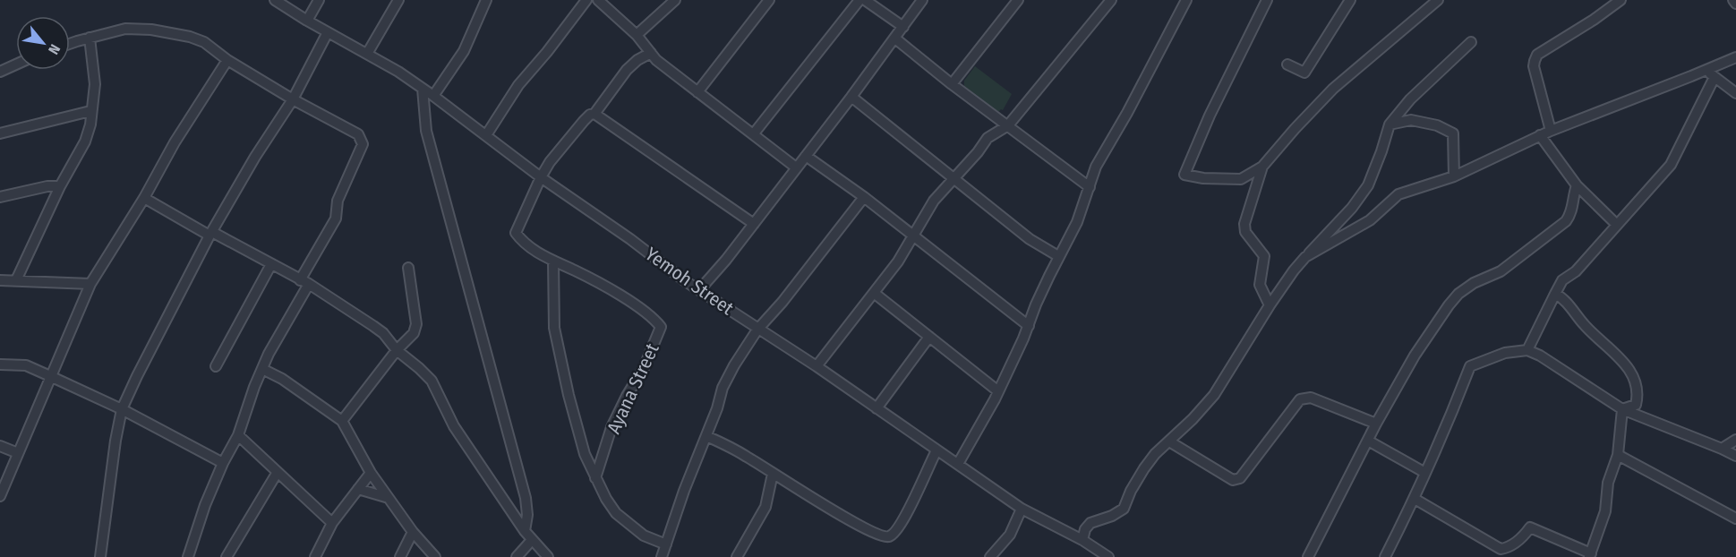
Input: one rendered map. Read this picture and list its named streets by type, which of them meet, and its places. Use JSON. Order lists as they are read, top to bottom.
{
  "streets": {
    "street": ["Yemoh Street", "Ayana Street"]
  },
  "north": "bottom right"
}
